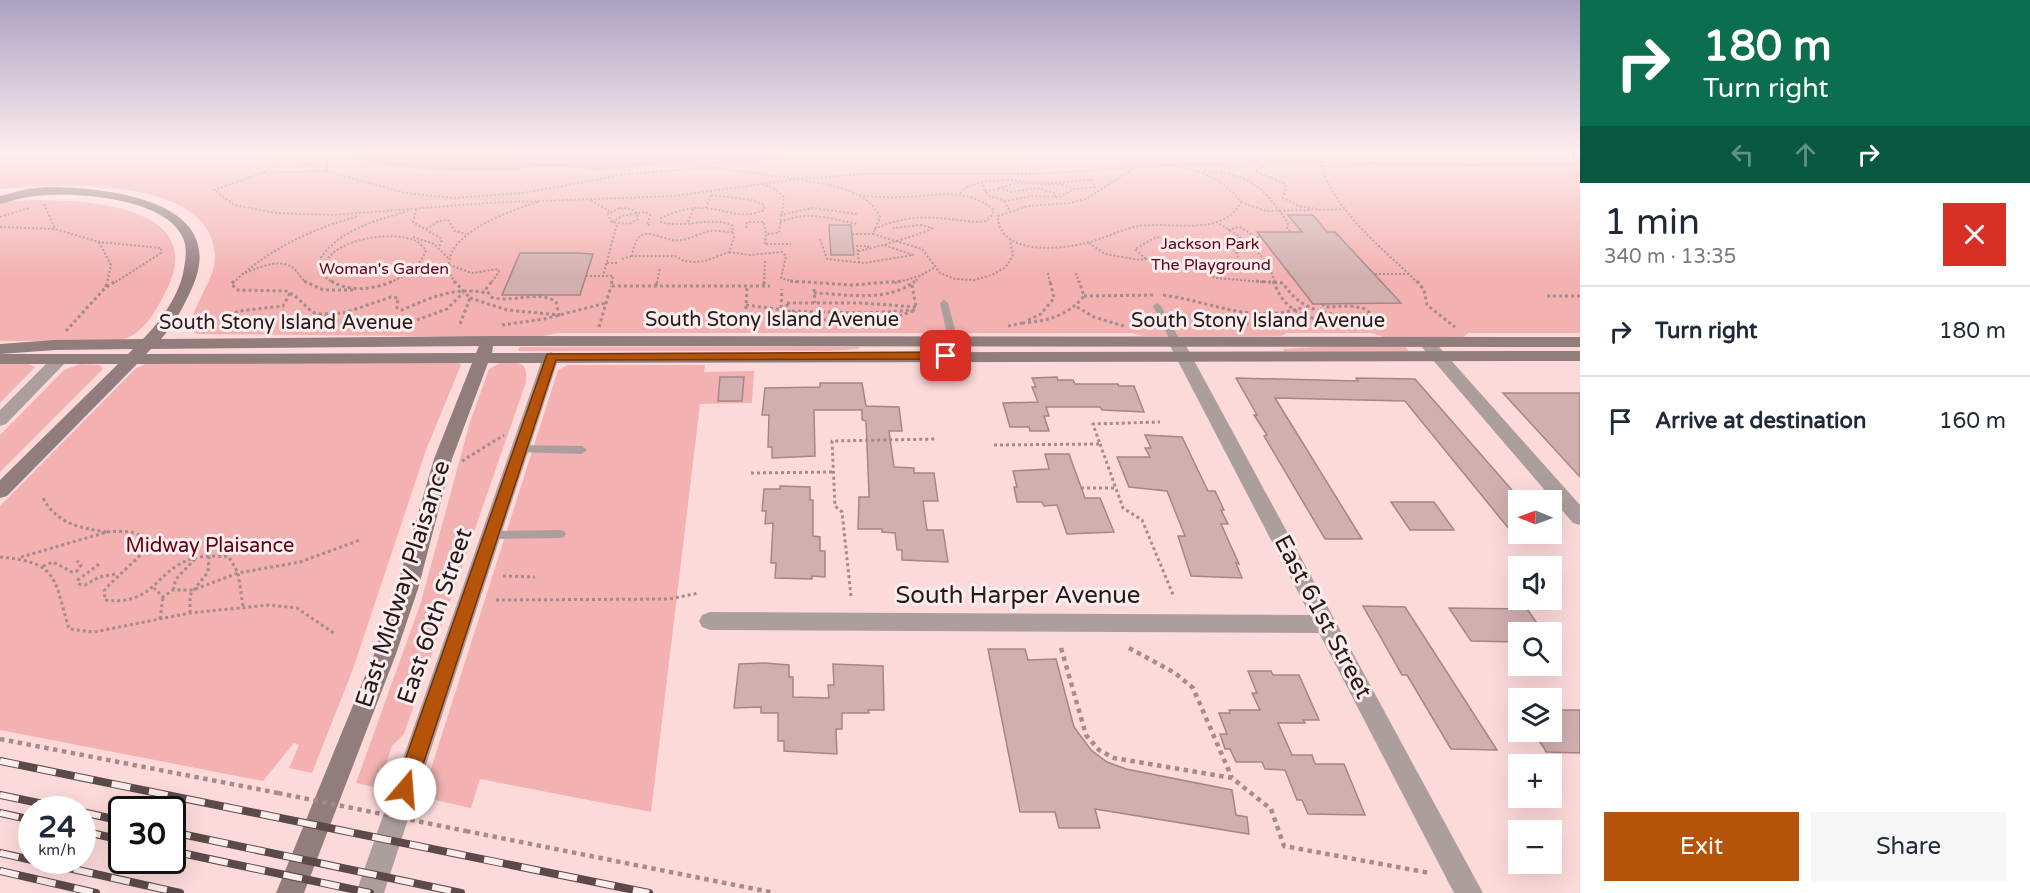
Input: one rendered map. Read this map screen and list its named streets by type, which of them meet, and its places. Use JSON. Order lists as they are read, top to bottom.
{
  "streets": {
    "main road": ["South Stony Island Avenue", "East Midway Plaisance"],
    "street": ["South Harper Avenue", "East 60th Street", "East 61st Street"]
  },
  "crossings": [
    ["South Stony Island Avenue", "East Midway Plaisance"],
    ["South Stony Island Avenue", "East 60th Street"],
    ["South Stony Island Avenue", "East 61st Street"],
    ["South Harper Avenue", "East 61st Street"]
  ],
  "parks": [
    "Jackson Park",
    "The Playground",
    "Woman's Garden",
    "Midway Plaisance"
  ],
  "north": "left",
  "page": {
    "turn": ["180 m", "Turn right"],
    "heading": ["1 min", "340 m · 13:35"],
    "list": [
      {
        "name": "Turn right",
        "value": "180 m"
      },
      {
        "name": "Arrive at destination",
        "value": "160 m"
      }
    ],
    "map_buttons": ["+", "−"],
    "speed": "24 km/h",
    "limit": "30",
    "buttons": ["Exit", "Share"]
  }
}
